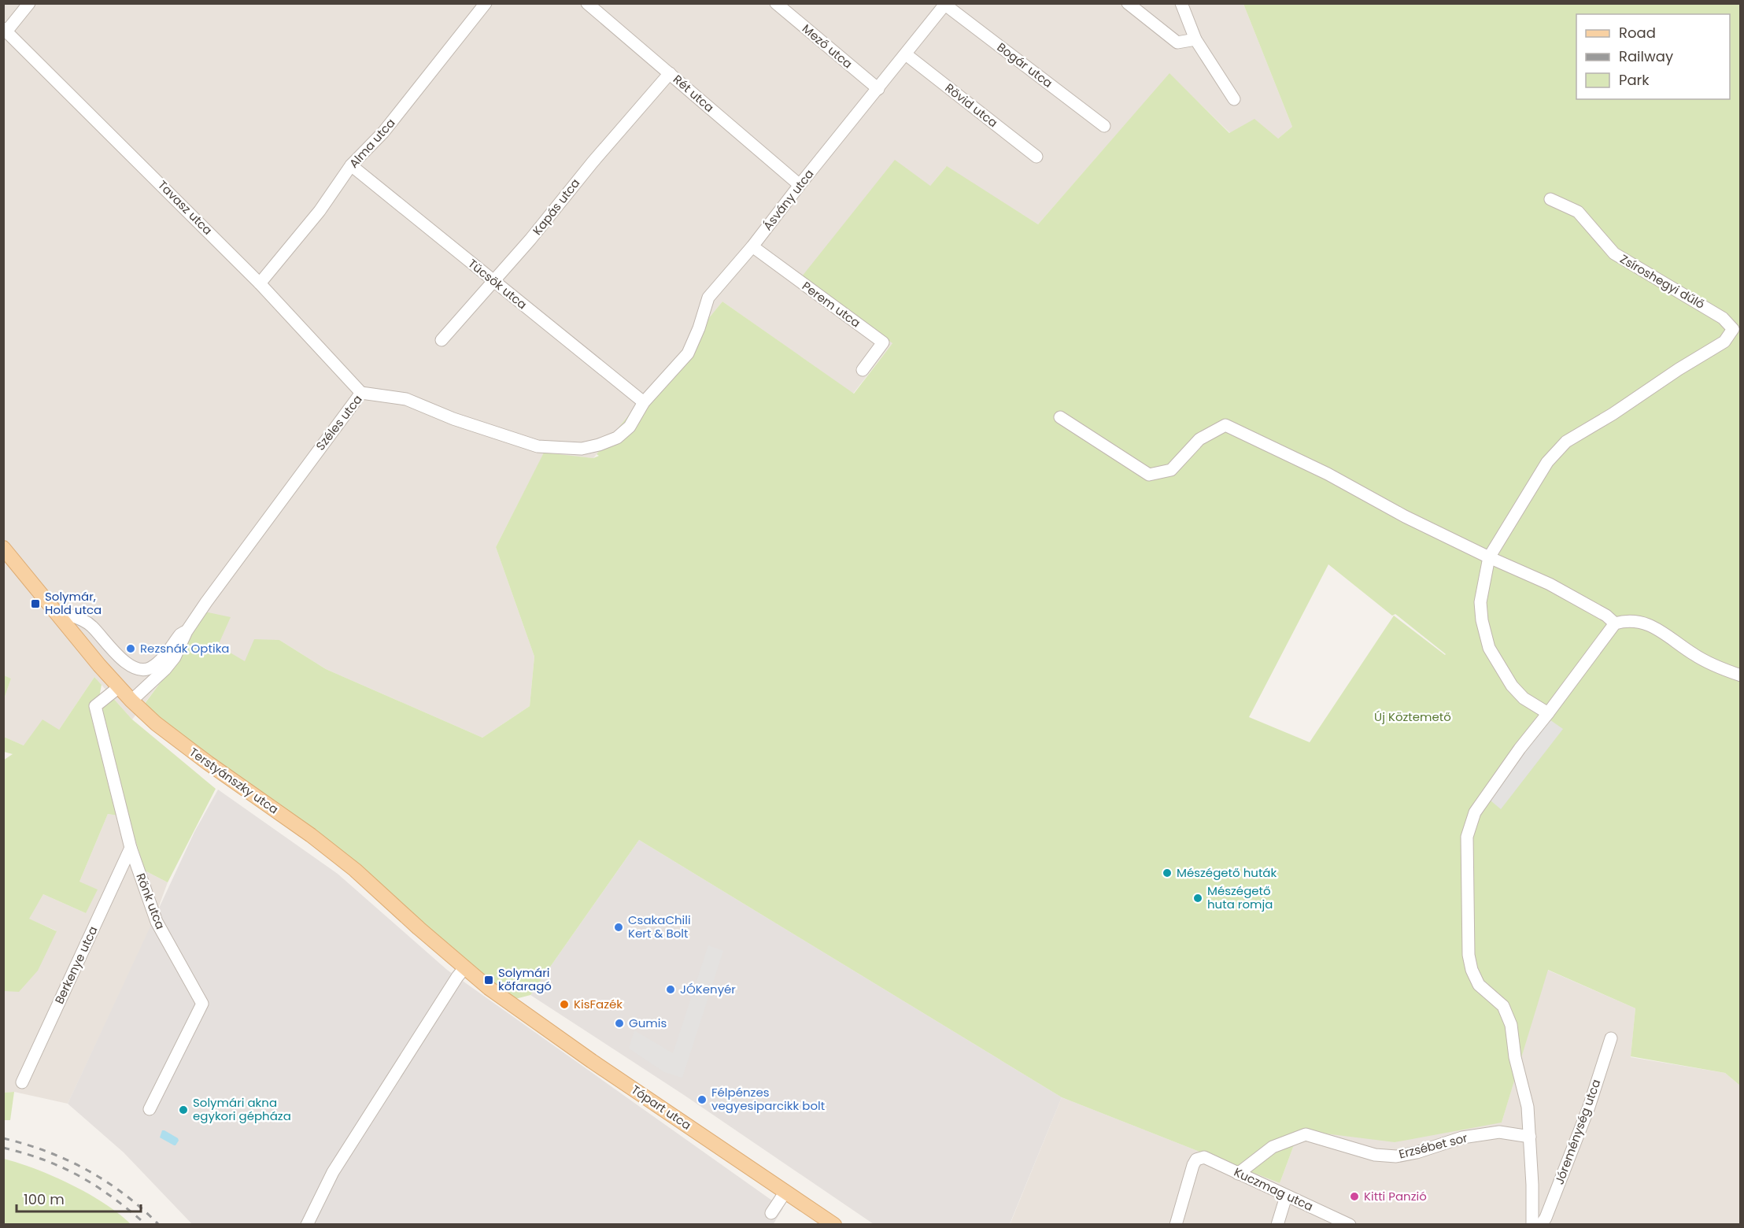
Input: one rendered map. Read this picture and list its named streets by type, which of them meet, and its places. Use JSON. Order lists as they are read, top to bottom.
{
  "streets": {
    "main road": ["Terstyánszky utca", "Tópart utca"],
    "street": [
      "Mező utca",
      "Bogár utca",
      "Rét utca",
      "Rövid utca",
      "Alma utca",
      "Ásvány utca",
      "Kapás utca",
      "Tavasz utca",
      "Zsíroshegyi dűlő",
      "Tücsök utca",
      "Perem utca",
      "Széles utca",
      "Rönk utca",
      "Berkenye utca",
      "Jóreménység utca",
      "Erzsébet sor",
      "Kuczmag utca"
    ]
  },
  "crossings": [
    ["Mező utca", "Ásvány utca"],
    ["Bogár utca", "Ásvány utca"],
    ["Rét utca", "Ásvány utca"],
    ["Rét utca", "Kapás utca"],
    ["Rövid utca", "Ásvány utca"],
    ["Alma utca", "Tavasz utca"],
    ["Alma utca", "Tücsök utca"],
    ["Ásvány utca", "Tücsök utca"],
    ["Ásvány utca", "Perem utca"],
    ["Ásvány utca", "Széles utca"],
    ["Kapás utca", "Tücsök utca"],
    ["Tavasz utca", "Széles utca"],
    ["Tücsök utca", "Széles utca"],
    ["Széles utca", "Terstyánszky utca"],
    ["Terstyánszky utca", "Rönk utca"],
    ["Terstyánszky utca", "Tópart utca"],
    ["Rönk utca", "Berkenye utca"],
    ["Erzsébet sor", "Kuczmag utca"]
  ],
  "parks": ["Új Köztemető"],
  "places": {
    "transit": ["Solymár, Hold utca", "Solymári kőfaragó"],
    "other": [
      "Rezsnák Optika",
      "Mészégető huták",
      "Mészégető huta romja",
      "CsakaChili Kert & Bolt",
      "JÓKenyér",
      "KisFazék",
      "Gumis",
      "Félpénzes vegyesiparcikk bolt",
      "Solymári akna egykori gépháza",
      "Kitti Panzió"
    ]
  },
  "legend": ["Road", "Railway", "Park"],
  "scale_bar": "100 m"
}
